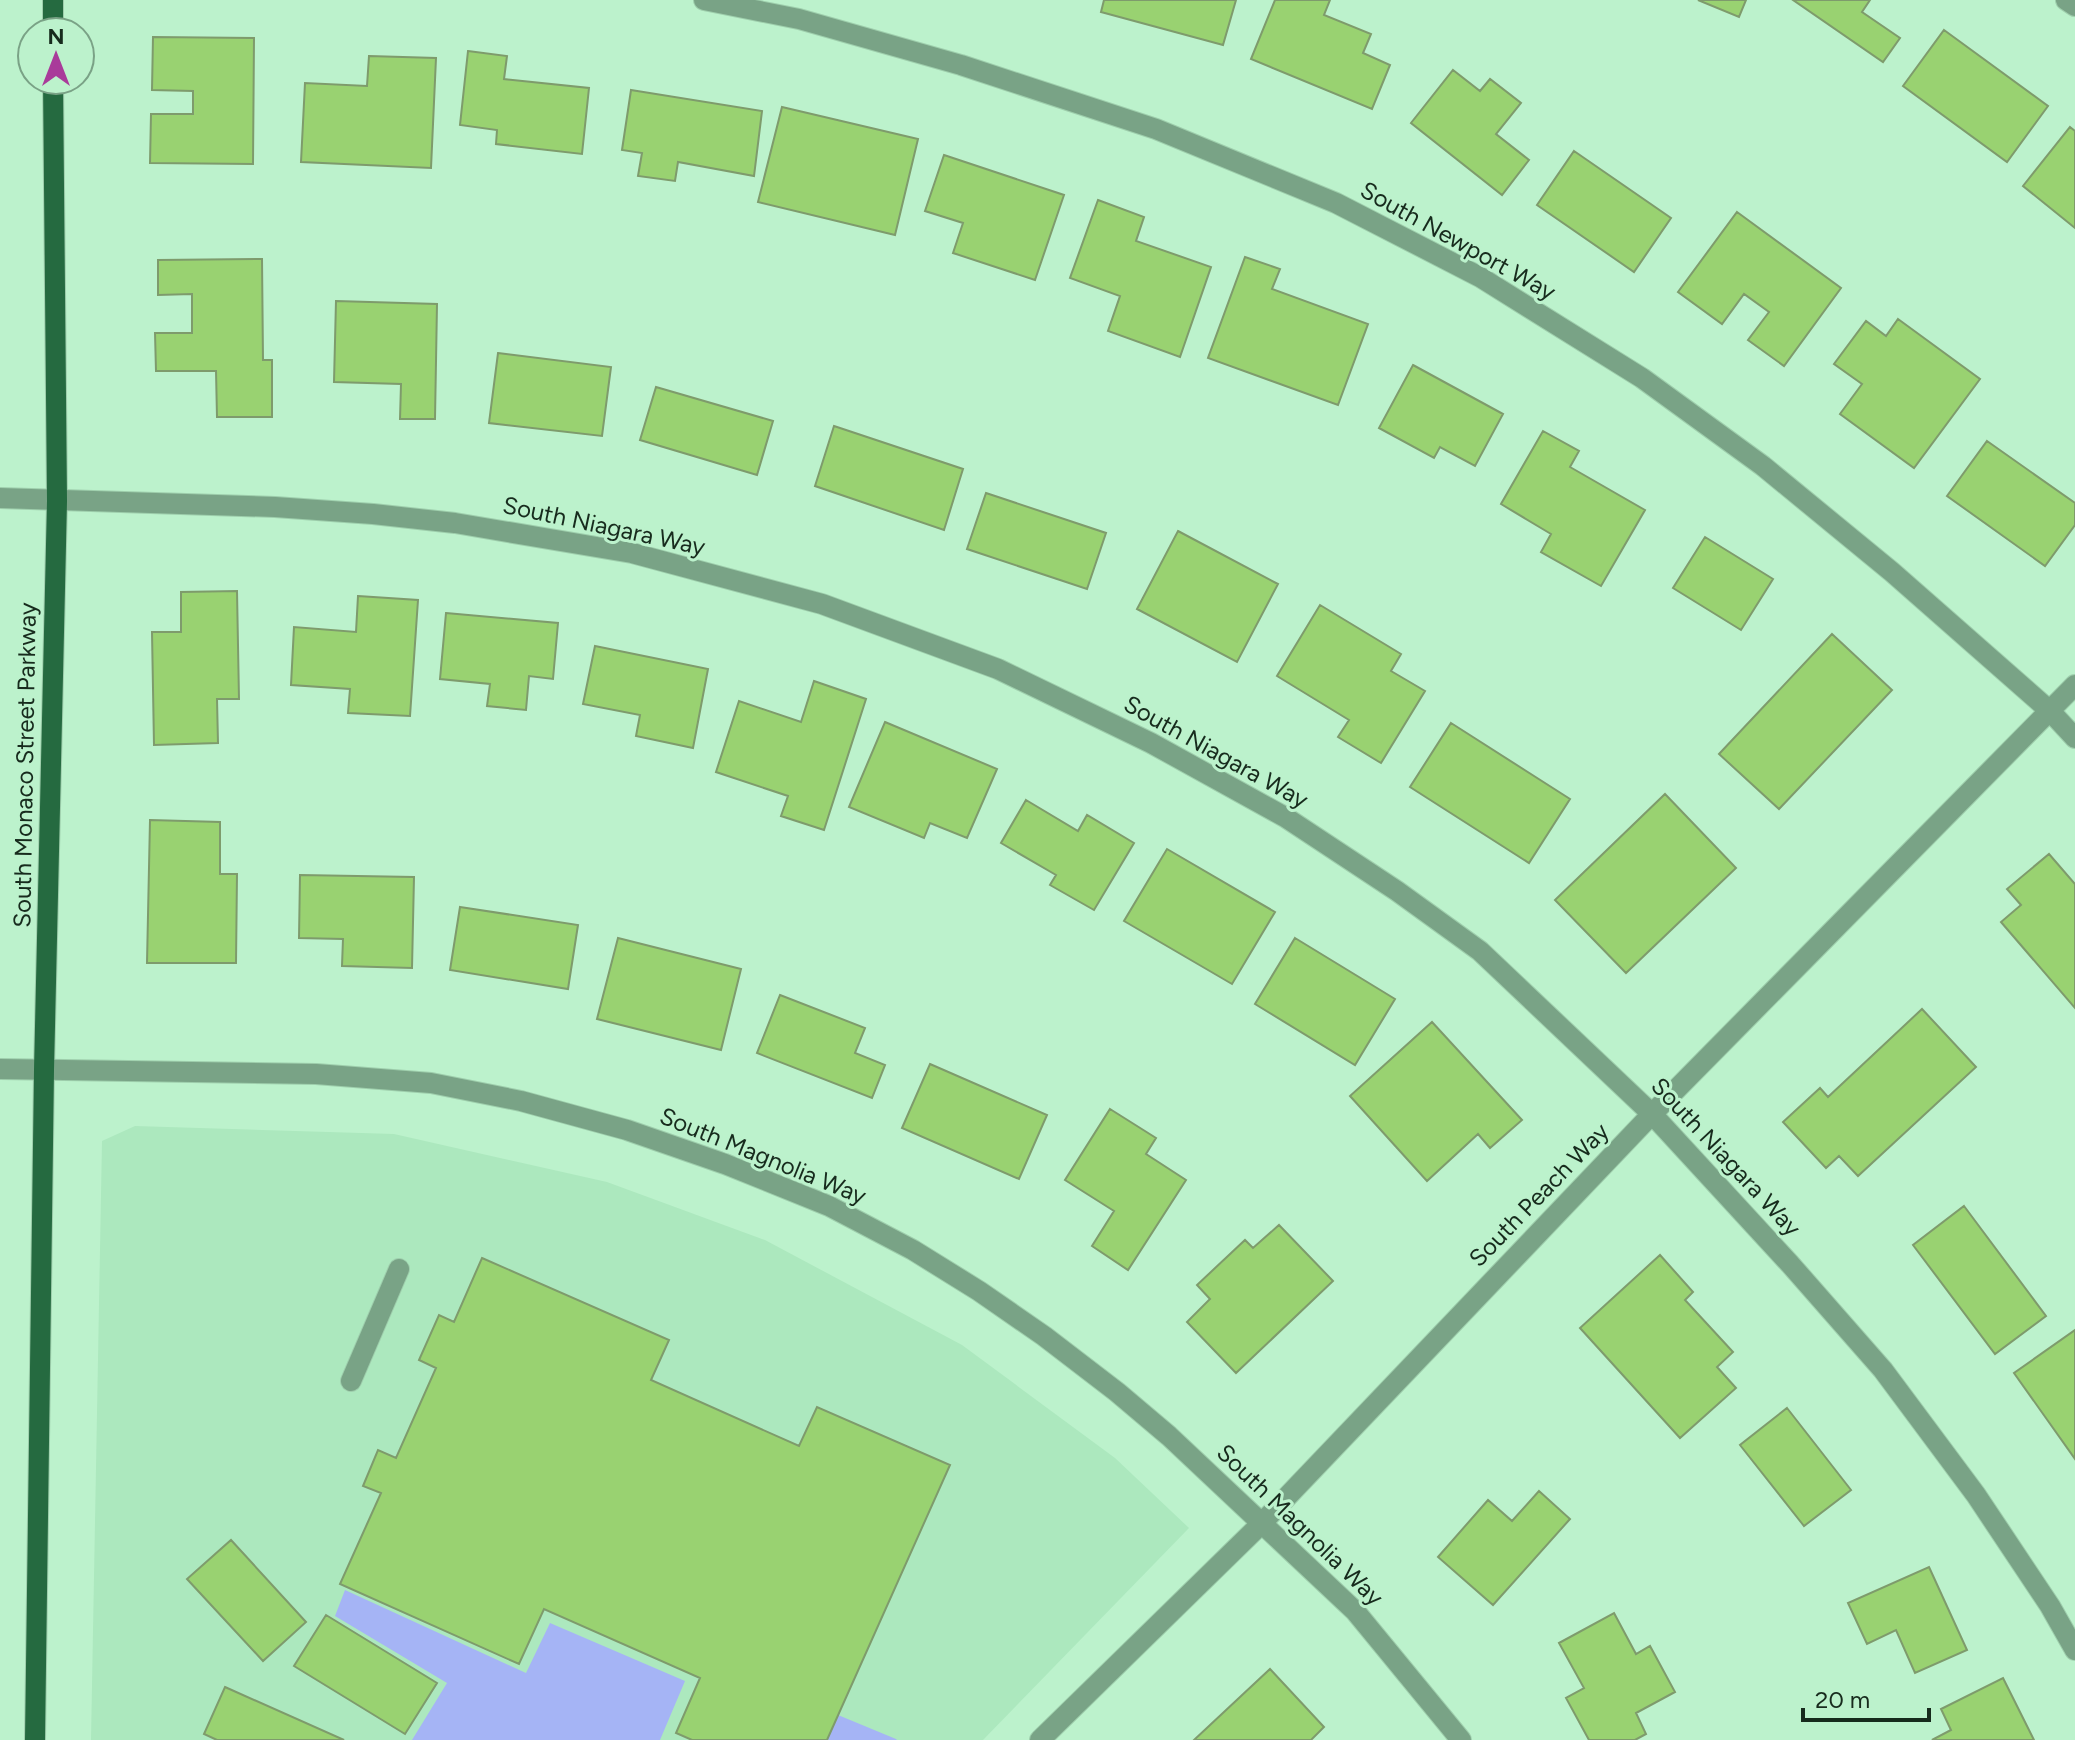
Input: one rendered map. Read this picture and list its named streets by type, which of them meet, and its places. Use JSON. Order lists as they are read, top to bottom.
{
  "streets": {
    "main road": ["South Monaco Street Parkway"],
    "street": [
      "South Newport Way",
      "South Niagara Way",
      "South Magnolia Way",
      "South Peach Way"
    ]
  },
  "crossings": [
    ["South Newport Way", "South Peach Way"],
    ["South Niagara Way", "South Monaco Street Parkway"],
    ["South Niagara Way", "South Peach Way"],
    ["South Monaco Street Parkway", "South Magnolia Way"],
    ["South Magnolia Way", "South Peach Way"]
  ],
  "scale_bar": "20 m",
  "north": "top"
}
